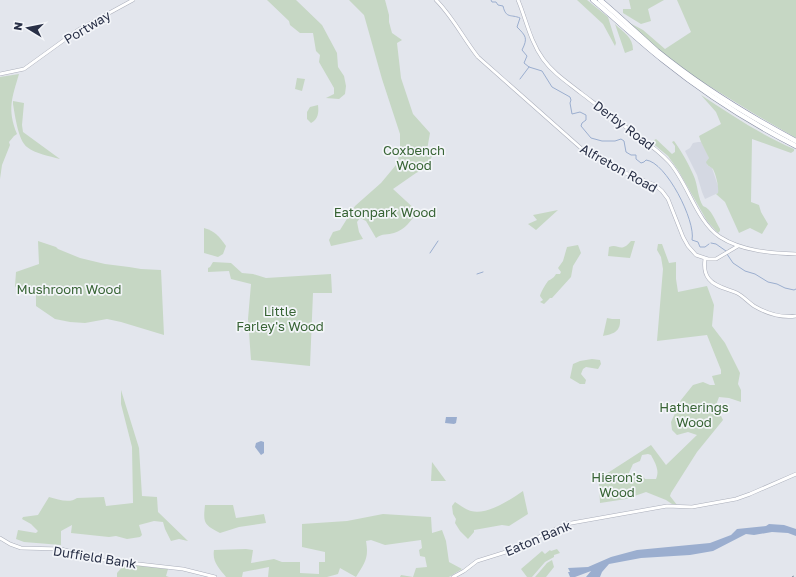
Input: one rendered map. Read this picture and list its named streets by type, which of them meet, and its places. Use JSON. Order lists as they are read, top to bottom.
{
  "streets": {
    "street": [
      "Portway",
      "Derby Road",
      "Alfreton Road",
      "Eaton Bank",
      "Duffield Bank"
    ]
  },
  "parks": [
    "Coxbench Wood",
    "Eatonpark Wood",
    "Mushroom Wood",
    "Little Farley's Wood",
    "Hatherings Wood",
    "Hieron's Wood"
  ],
  "north": "left"
}
